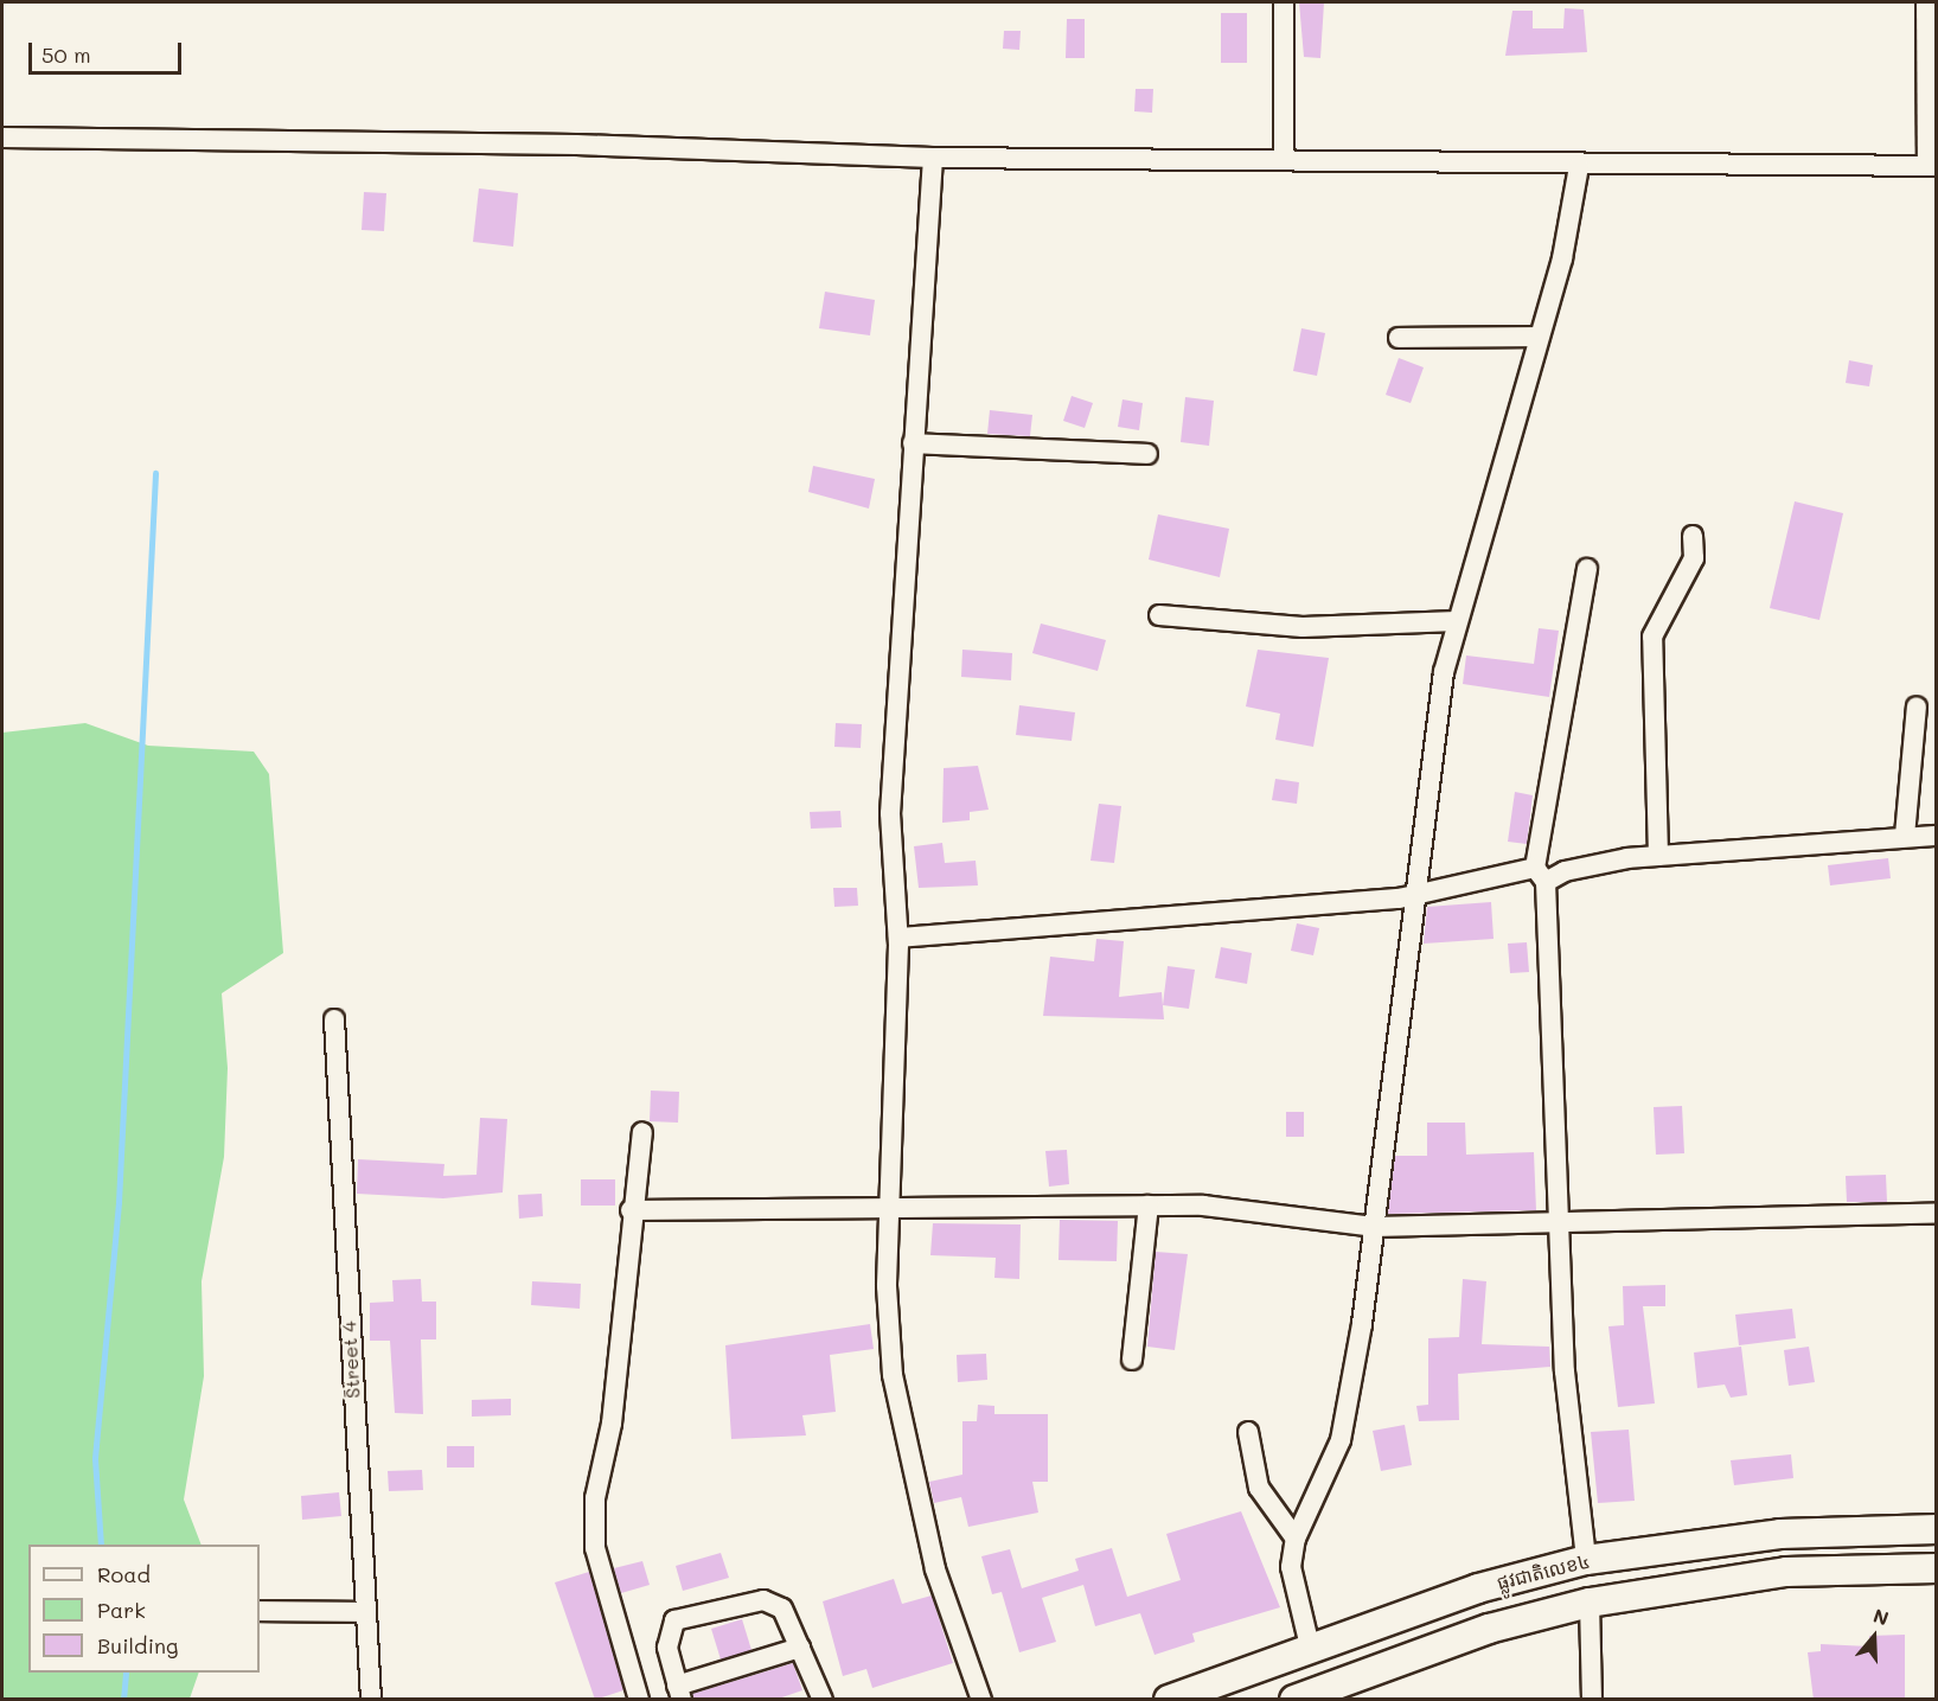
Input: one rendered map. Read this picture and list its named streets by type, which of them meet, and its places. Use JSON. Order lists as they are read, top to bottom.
{
  "streets": {
    "highway": ["ផ្លូវជាតិលេខ៤"],
    "street": ["S̄treet 4"]
  },
  "legend": ["Road", "Park", "Building"],
  "scale_bar": "50 m",
  "north": "top"
}
